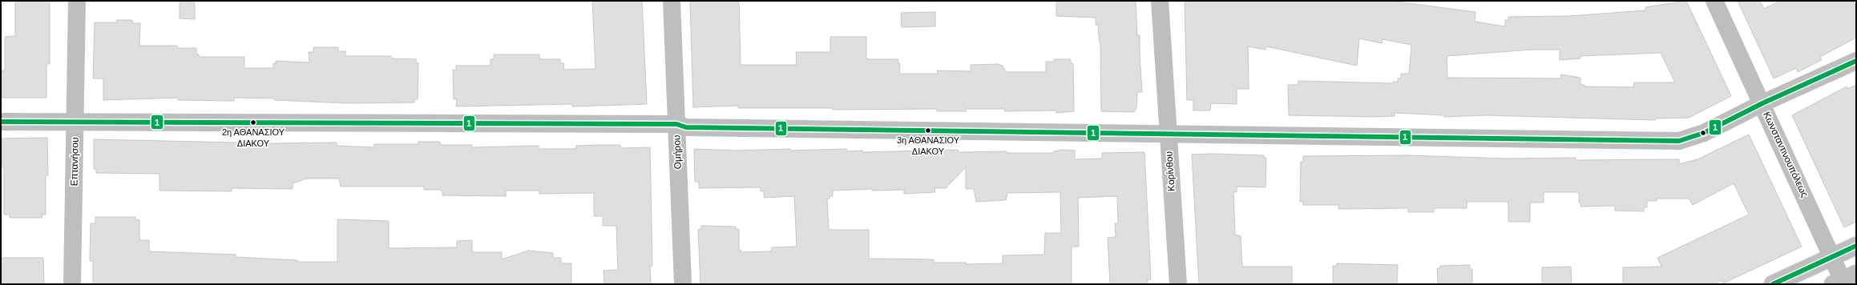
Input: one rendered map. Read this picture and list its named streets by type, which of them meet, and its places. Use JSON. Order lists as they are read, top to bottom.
{
  "streets": {
    "street": [
      "Ομήρου",
      "Κωνσταντινουπόλεως",
      "Επτανήσου",
      "Κορίνθου"
    ]
  },
  "places": ["2η ΑΘΑΝΑΣΙΟΥ ΔΙΑΚΟΥ", "3η ΑΘΑΝΑΣΙΟΥ ΔΙΑΚΟΥ"],
  "lines": ["transit line 1"]
}
